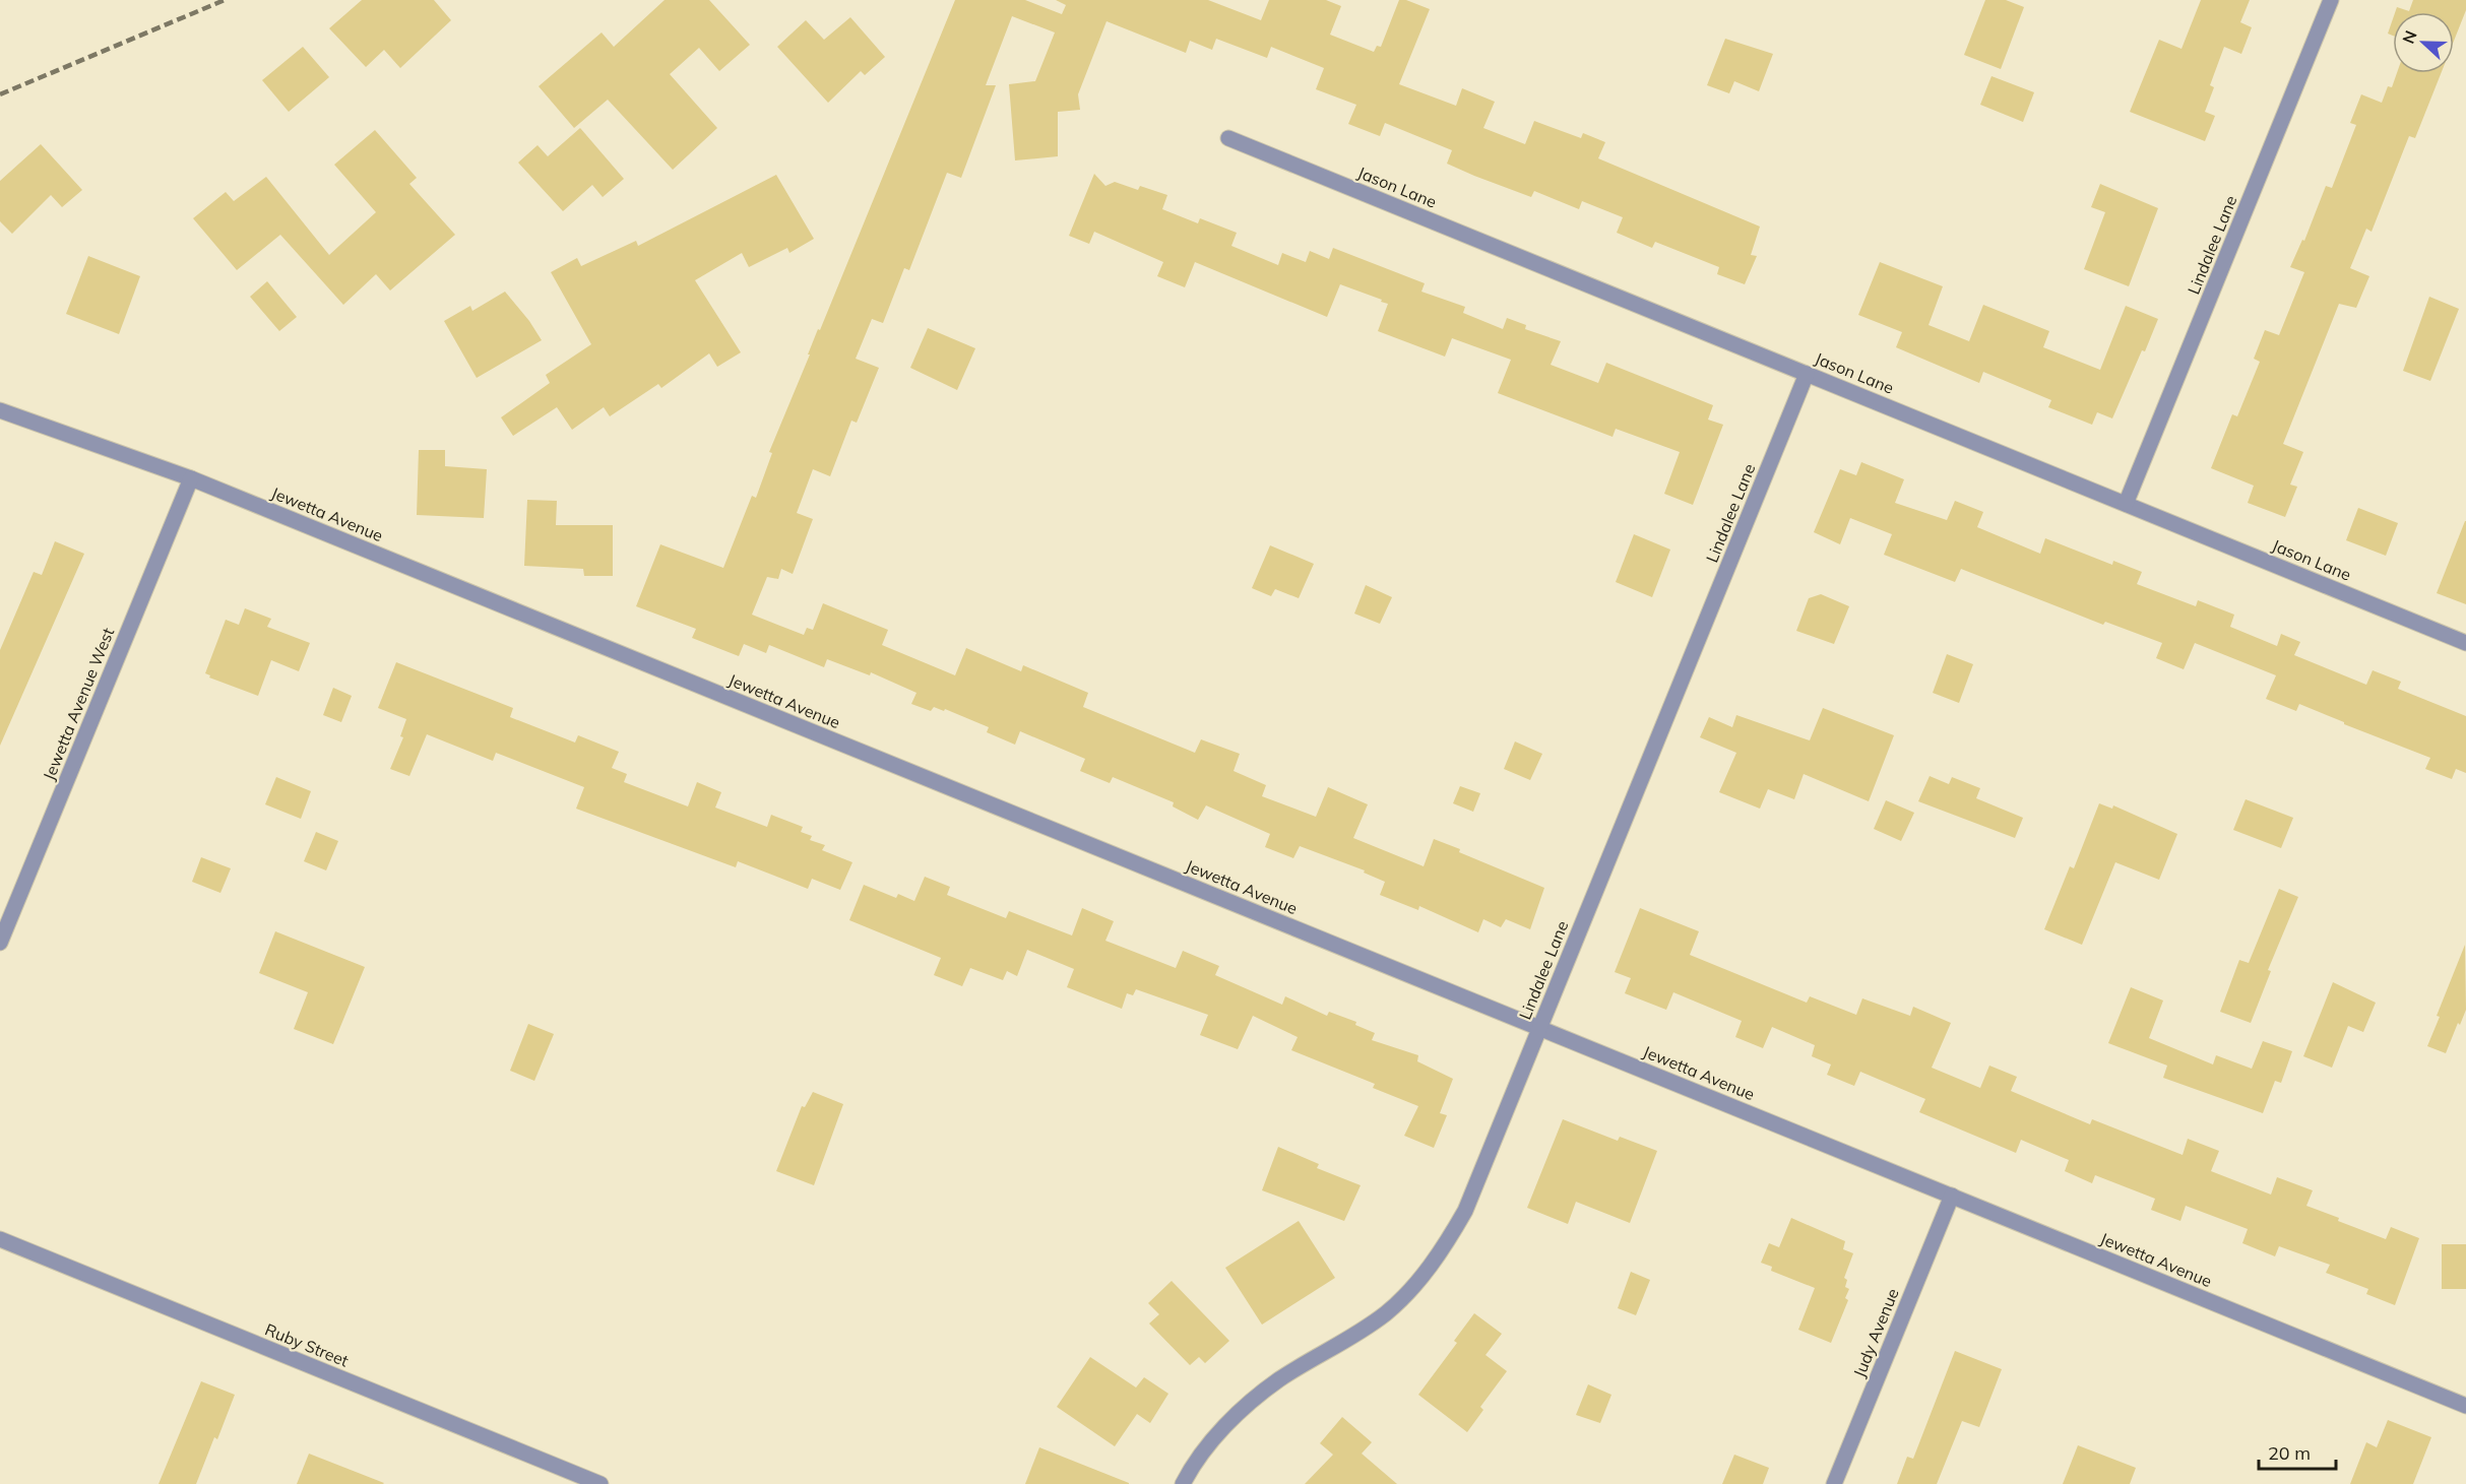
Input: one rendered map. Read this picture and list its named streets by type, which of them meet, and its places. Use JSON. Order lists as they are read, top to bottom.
{
  "streets": {
    "street": [
      "Jason Lane",
      "Lindalee Lane",
      "Jewetta Avenue",
      "Jewetta Avenue West",
      "Judy Avenue",
      "Ruby Street"
    ]
  },
  "crossings": [
    ["Jason Lane", "Lindalee Lane"],
    ["Lindalee Lane", "Jewetta Avenue"],
    ["Jewetta Avenue", "Jewetta Avenue West"],
    ["Jewetta Avenue", "Judy Avenue"]
  ],
  "scale_bar": "20 m",
  "north": "left"
}
